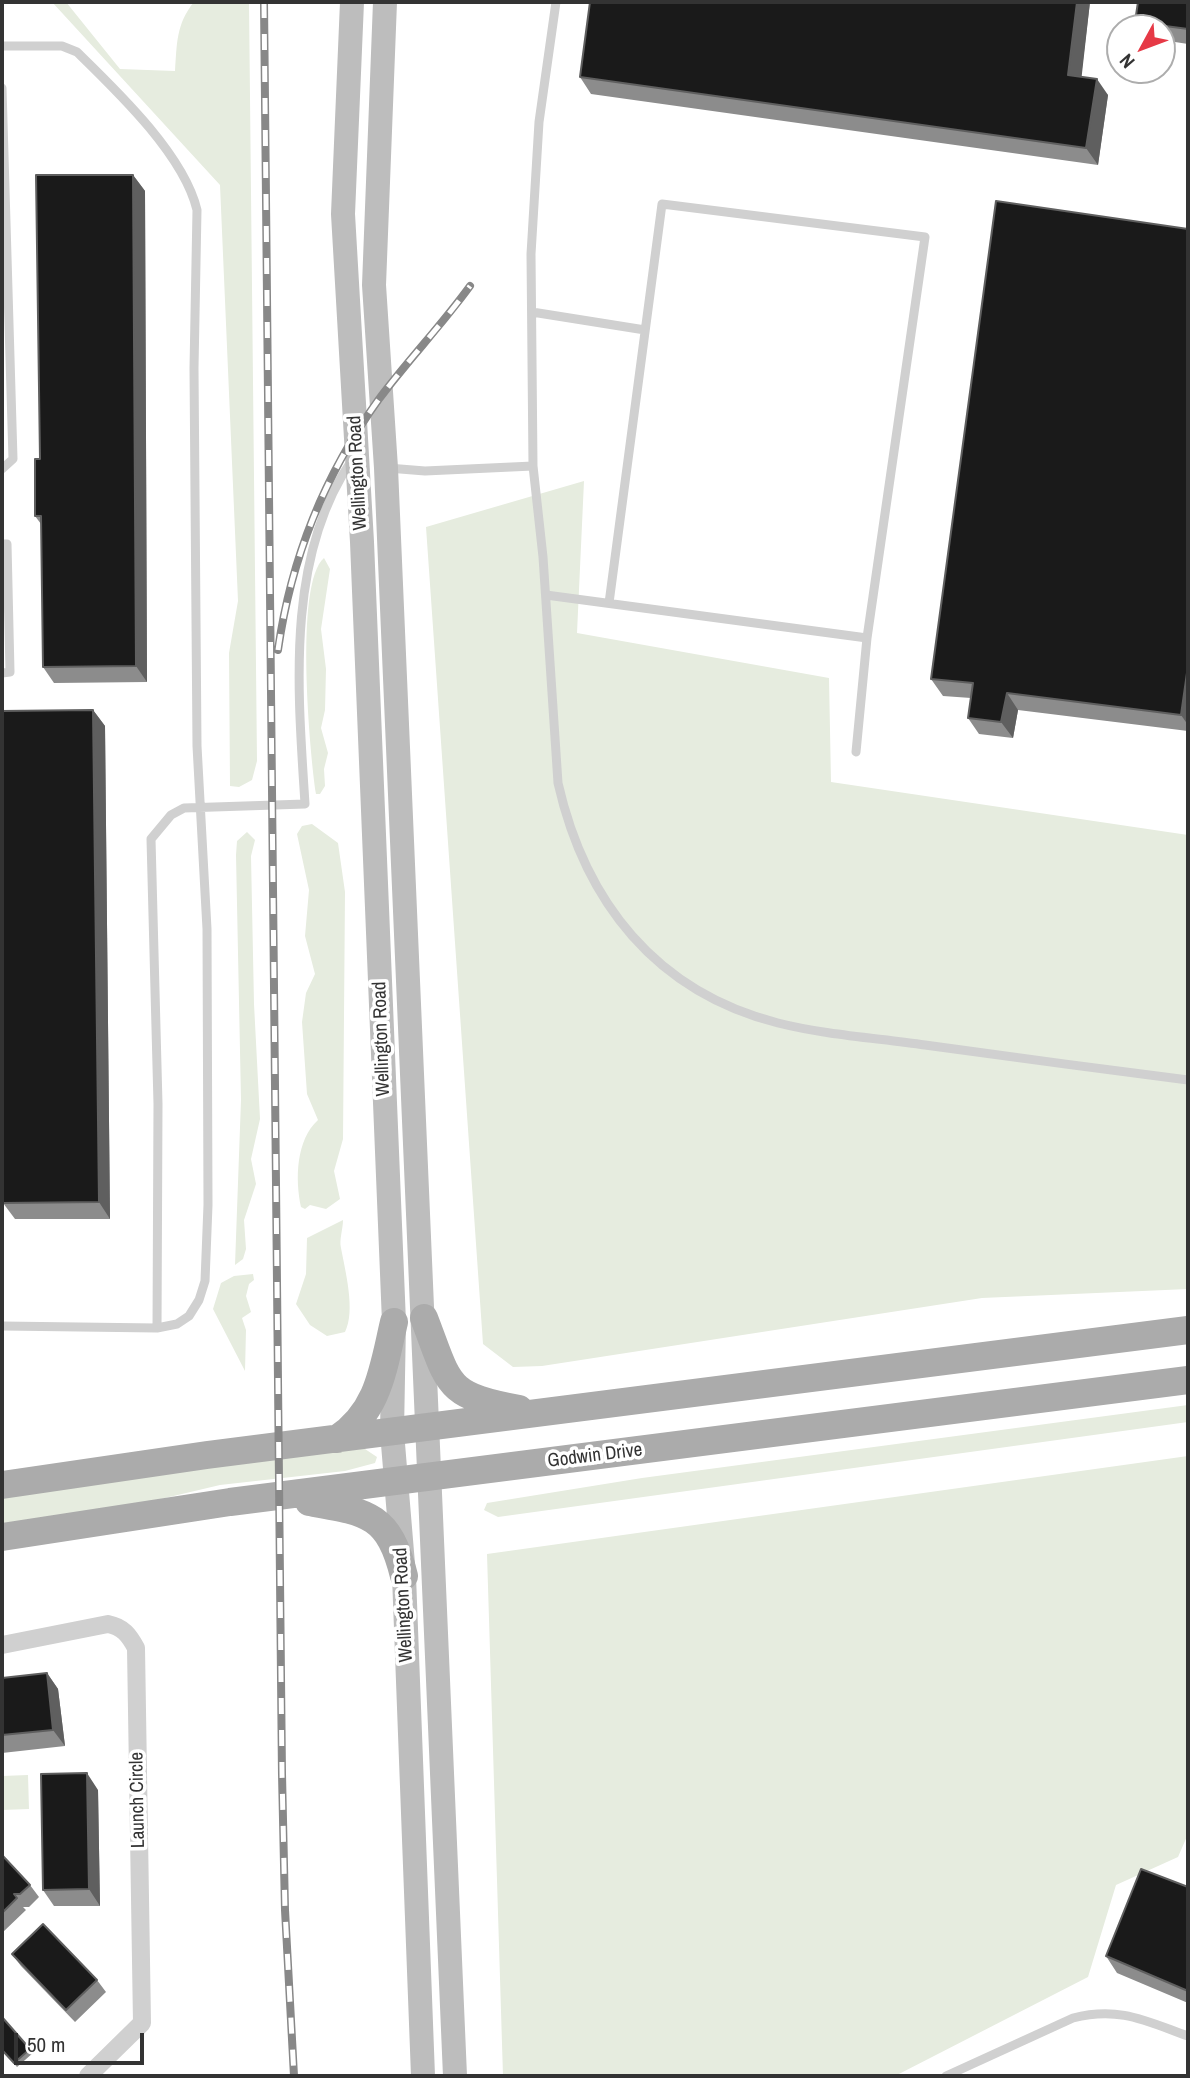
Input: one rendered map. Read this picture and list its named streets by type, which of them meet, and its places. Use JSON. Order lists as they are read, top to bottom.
{
  "streets": {
    "main road": ["Wellington Road", "Godwin Drive"],
    "street": ["Launch Circle"]
  },
  "crossings": [
    ["Wellington Road", "Godwin Drive"]
  ],
  "scale_bar": "50 m",
  "north": "bottom left"
}
